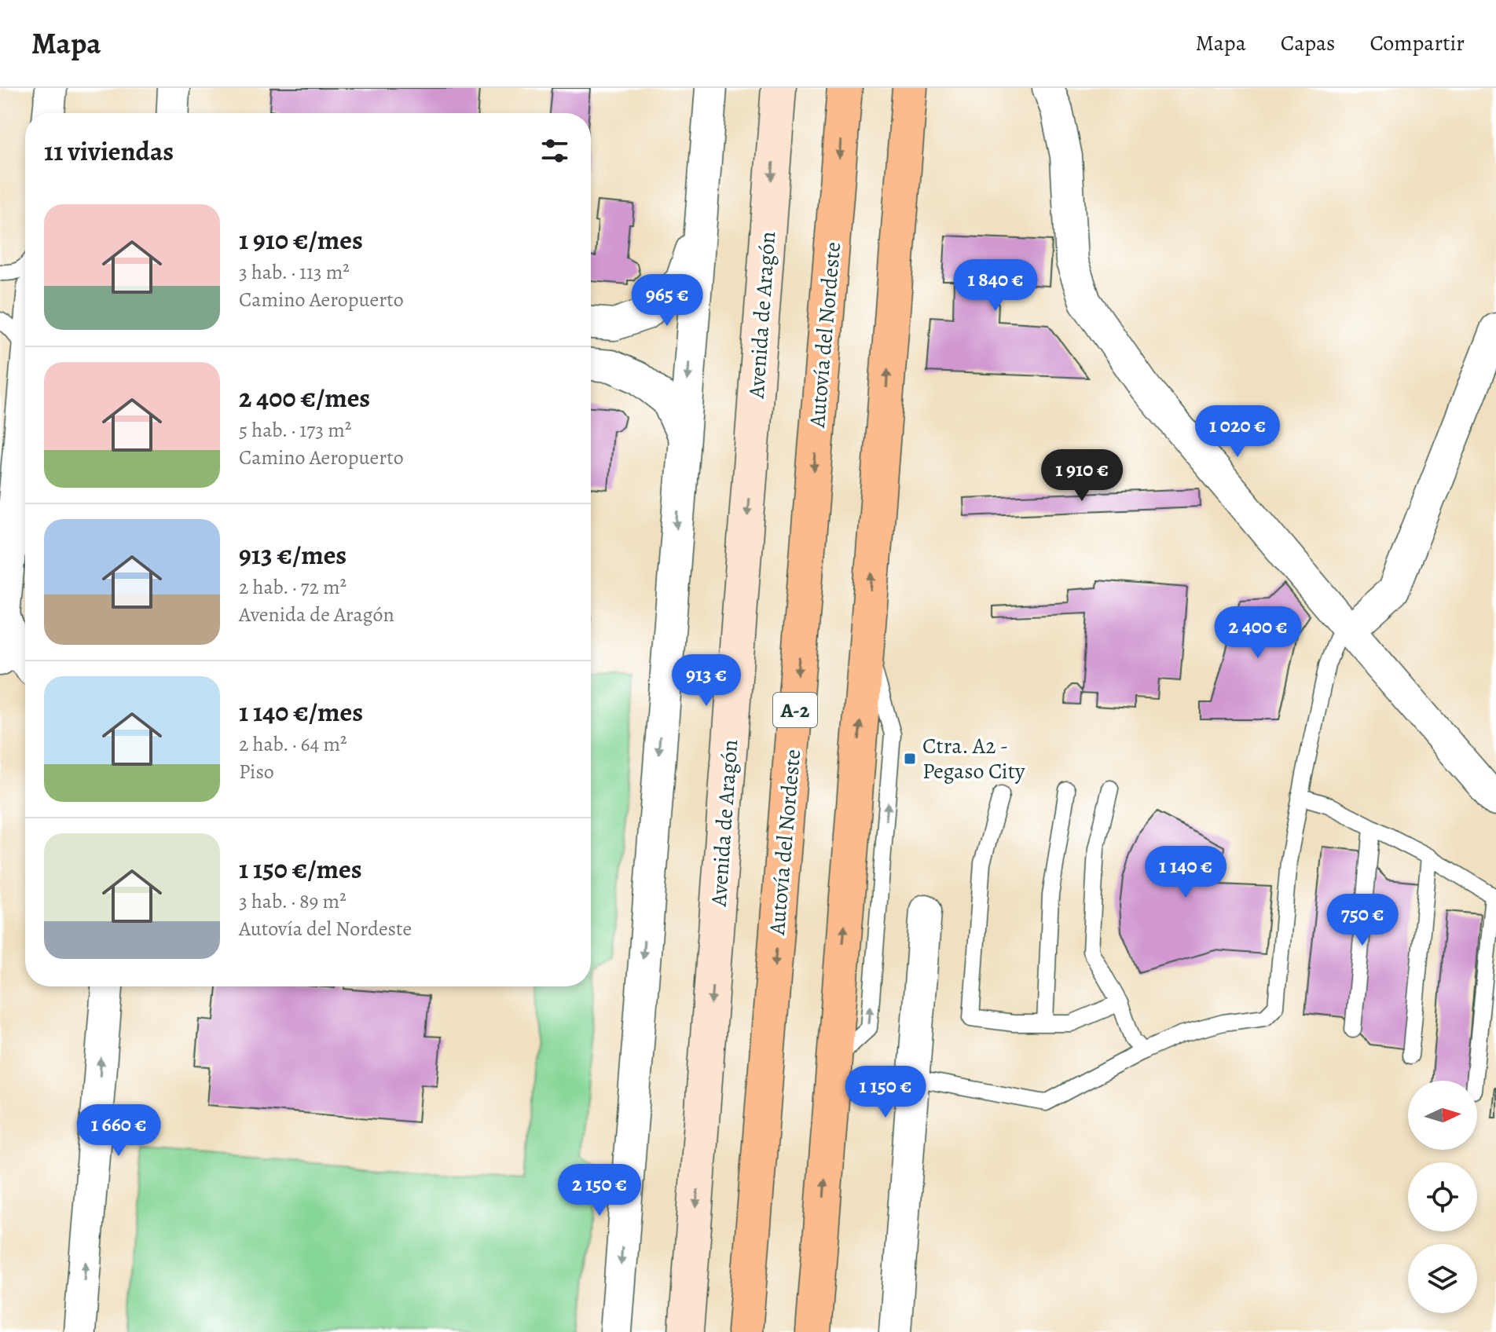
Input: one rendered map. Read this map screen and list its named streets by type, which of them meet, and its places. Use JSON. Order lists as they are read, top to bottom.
{
  "streets": {
    "highway": ["Autovía del Nordeste", "A-2"],
    "street": ["Avenida de Aragón"]
  },
  "places": {
    "transit": ["Ctra. A2 - Pegaso City"]
  },
  "north": "right",
  "page": {
    "header": "Mapa",
    "nav": ["Mapa", "Capas", "Compartir"],
    "heading": "11 viviendas",
    "list": [
      {
        "name": "1 910 €/mes",
        "note": "3 hab. · 113 m² · Camino Aeropuerto"
      },
      {
        "name": "2 400 €/mes",
        "note": "5 hab. · 173 m² · Camino Aeropuerto"
      },
      {
        "name": "913 €/mes",
        "note": "2 hab. · 72 m² · Avenida de Aragón"
      },
      {
        "name": "1 140 €/mes",
        "note": "2 hab. · 64 m² · Piso"
      },
      {
        "name": "1 150 €/mes",
        "note": "3 hab. · 89 m² · Autovía del Nordeste"
      }
    ],
    "price": [
      "1 840 €",
      "965 €",
      "1 020 €",
      "1 910 €",
      "2 400 €",
      "913 €",
      "1 140 €",
      "750 €",
      "1 150 €",
      "1 660 €",
      "2 150 €"
    ]
  }
}
